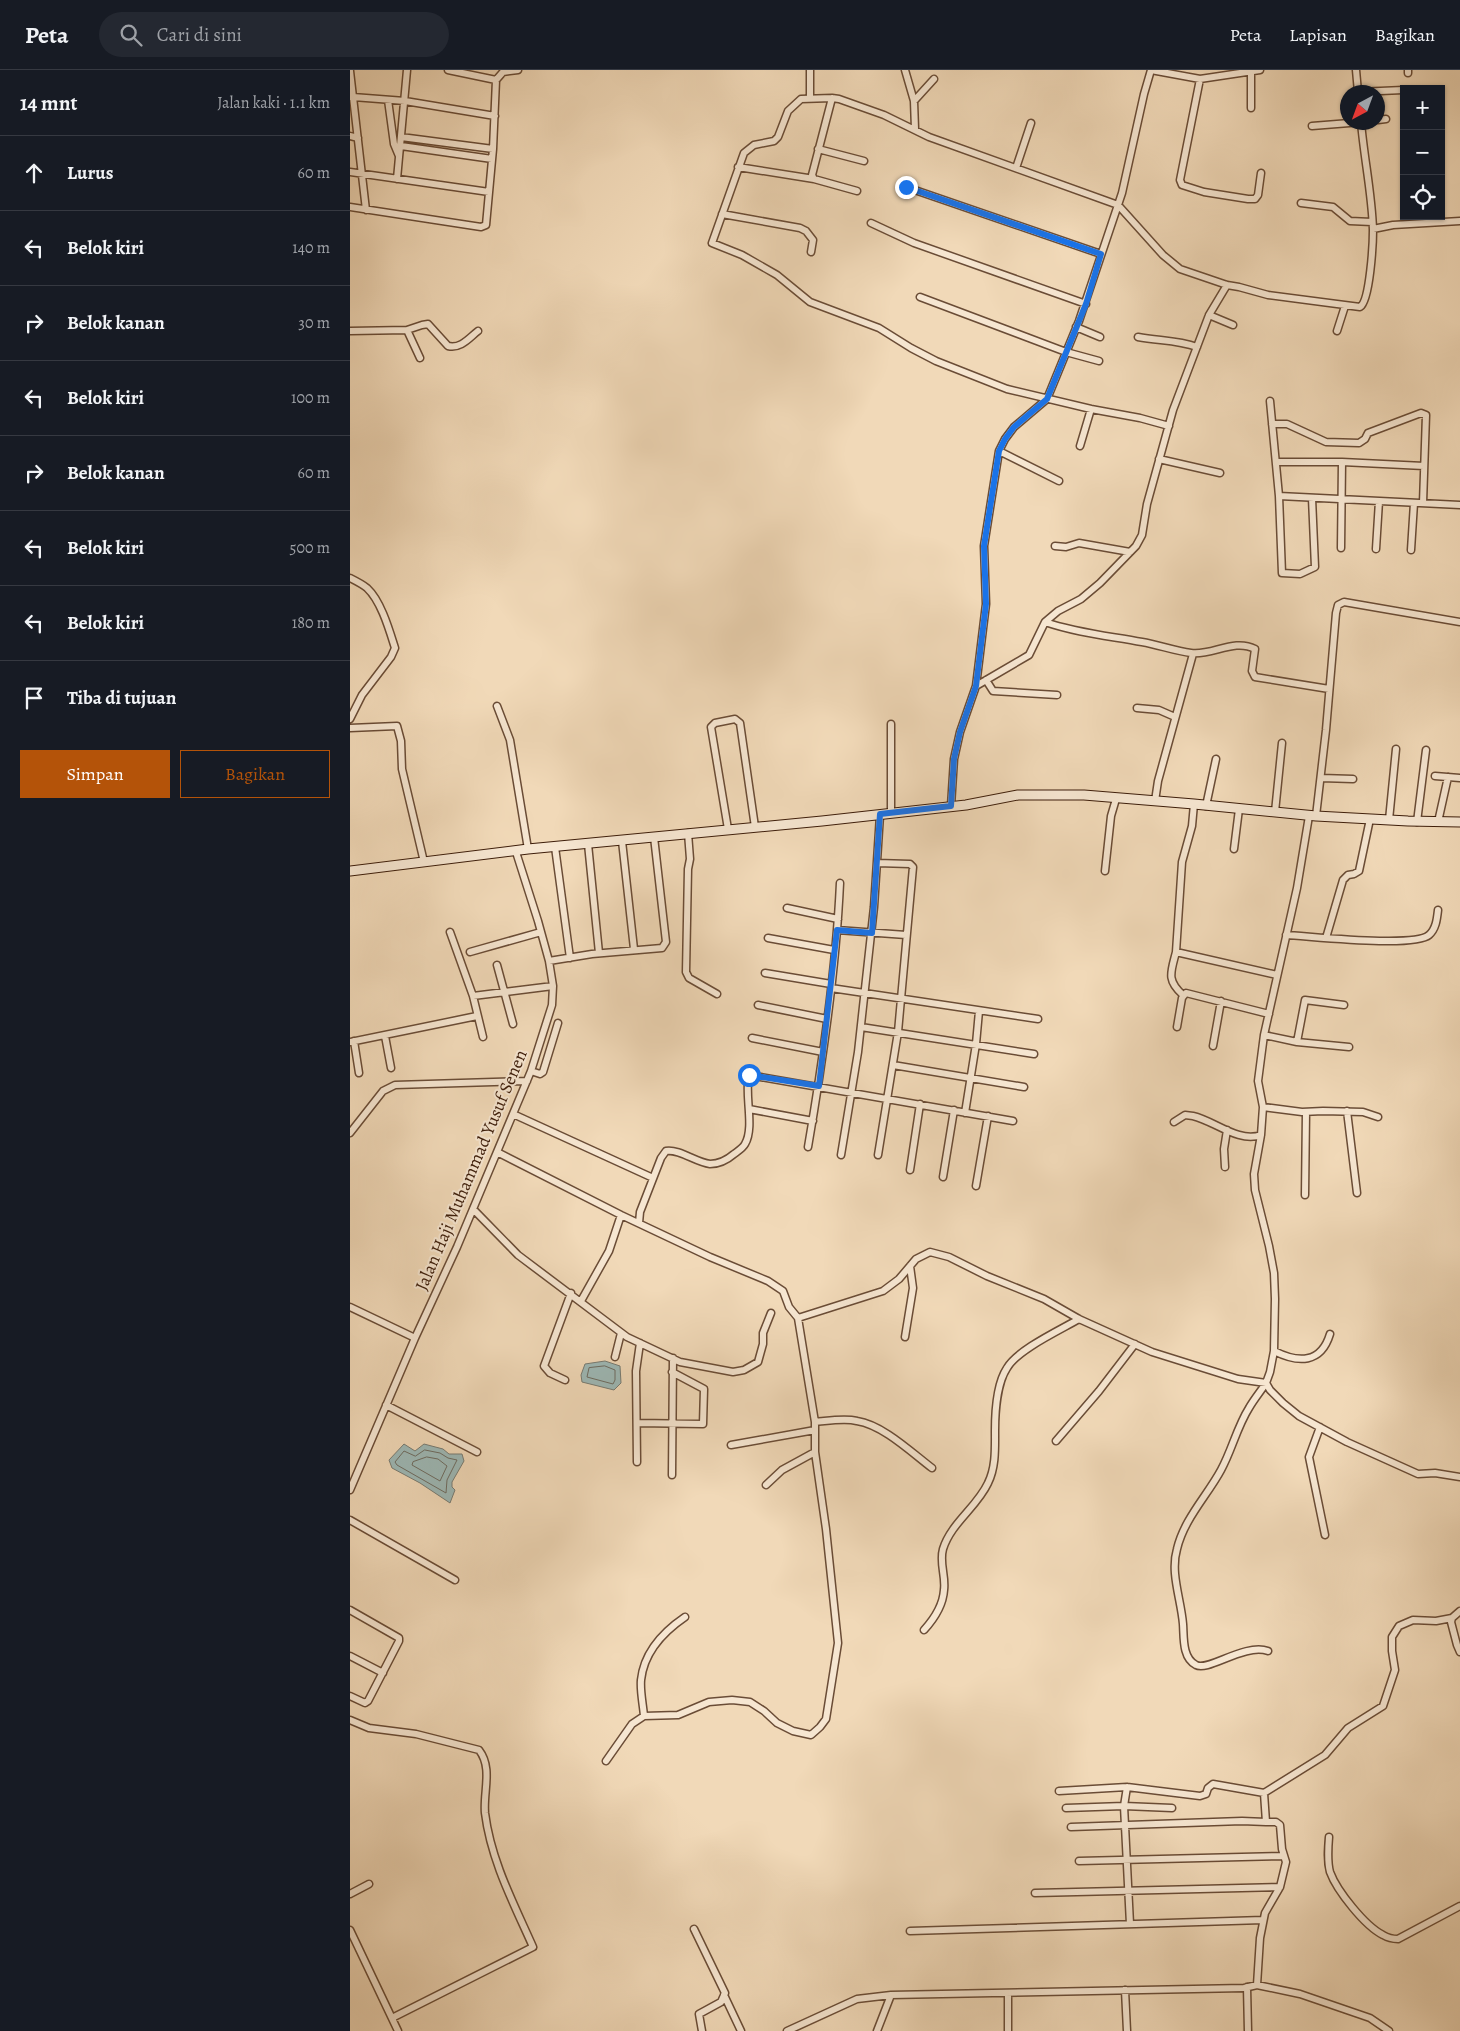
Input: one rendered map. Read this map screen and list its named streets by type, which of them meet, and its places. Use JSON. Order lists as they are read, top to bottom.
{
  "streets": {
    "street": ["Jalan Haji Muhammad Yusuf Senen"]
  },
  "north": "bottom left",
  "page": {
    "header": "Peta",
    "search": "Cari di sini",
    "nav": ["Peta", "Lapisan", "Bagikan"],
    "heading": ["14 mnt", "Jalan kaki · 1.1 km"],
    "map_buttons": ["+", "−"],
    "list": [
      ["Lurus", "60 m"],
      ["Belok kiri", "140 m"],
      ["Belok kanan", "30 m"],
      ["Belok kiri", "100 m"],
      ["Belok kanan", "60 m"],
      ["Belok kiri", "500 m"],
      ["Belok kiri", "180 m"],
      "Tiba di tujuan"
    ],
    "buttons": ["Simpan", "Bagikan"]
  }
}
